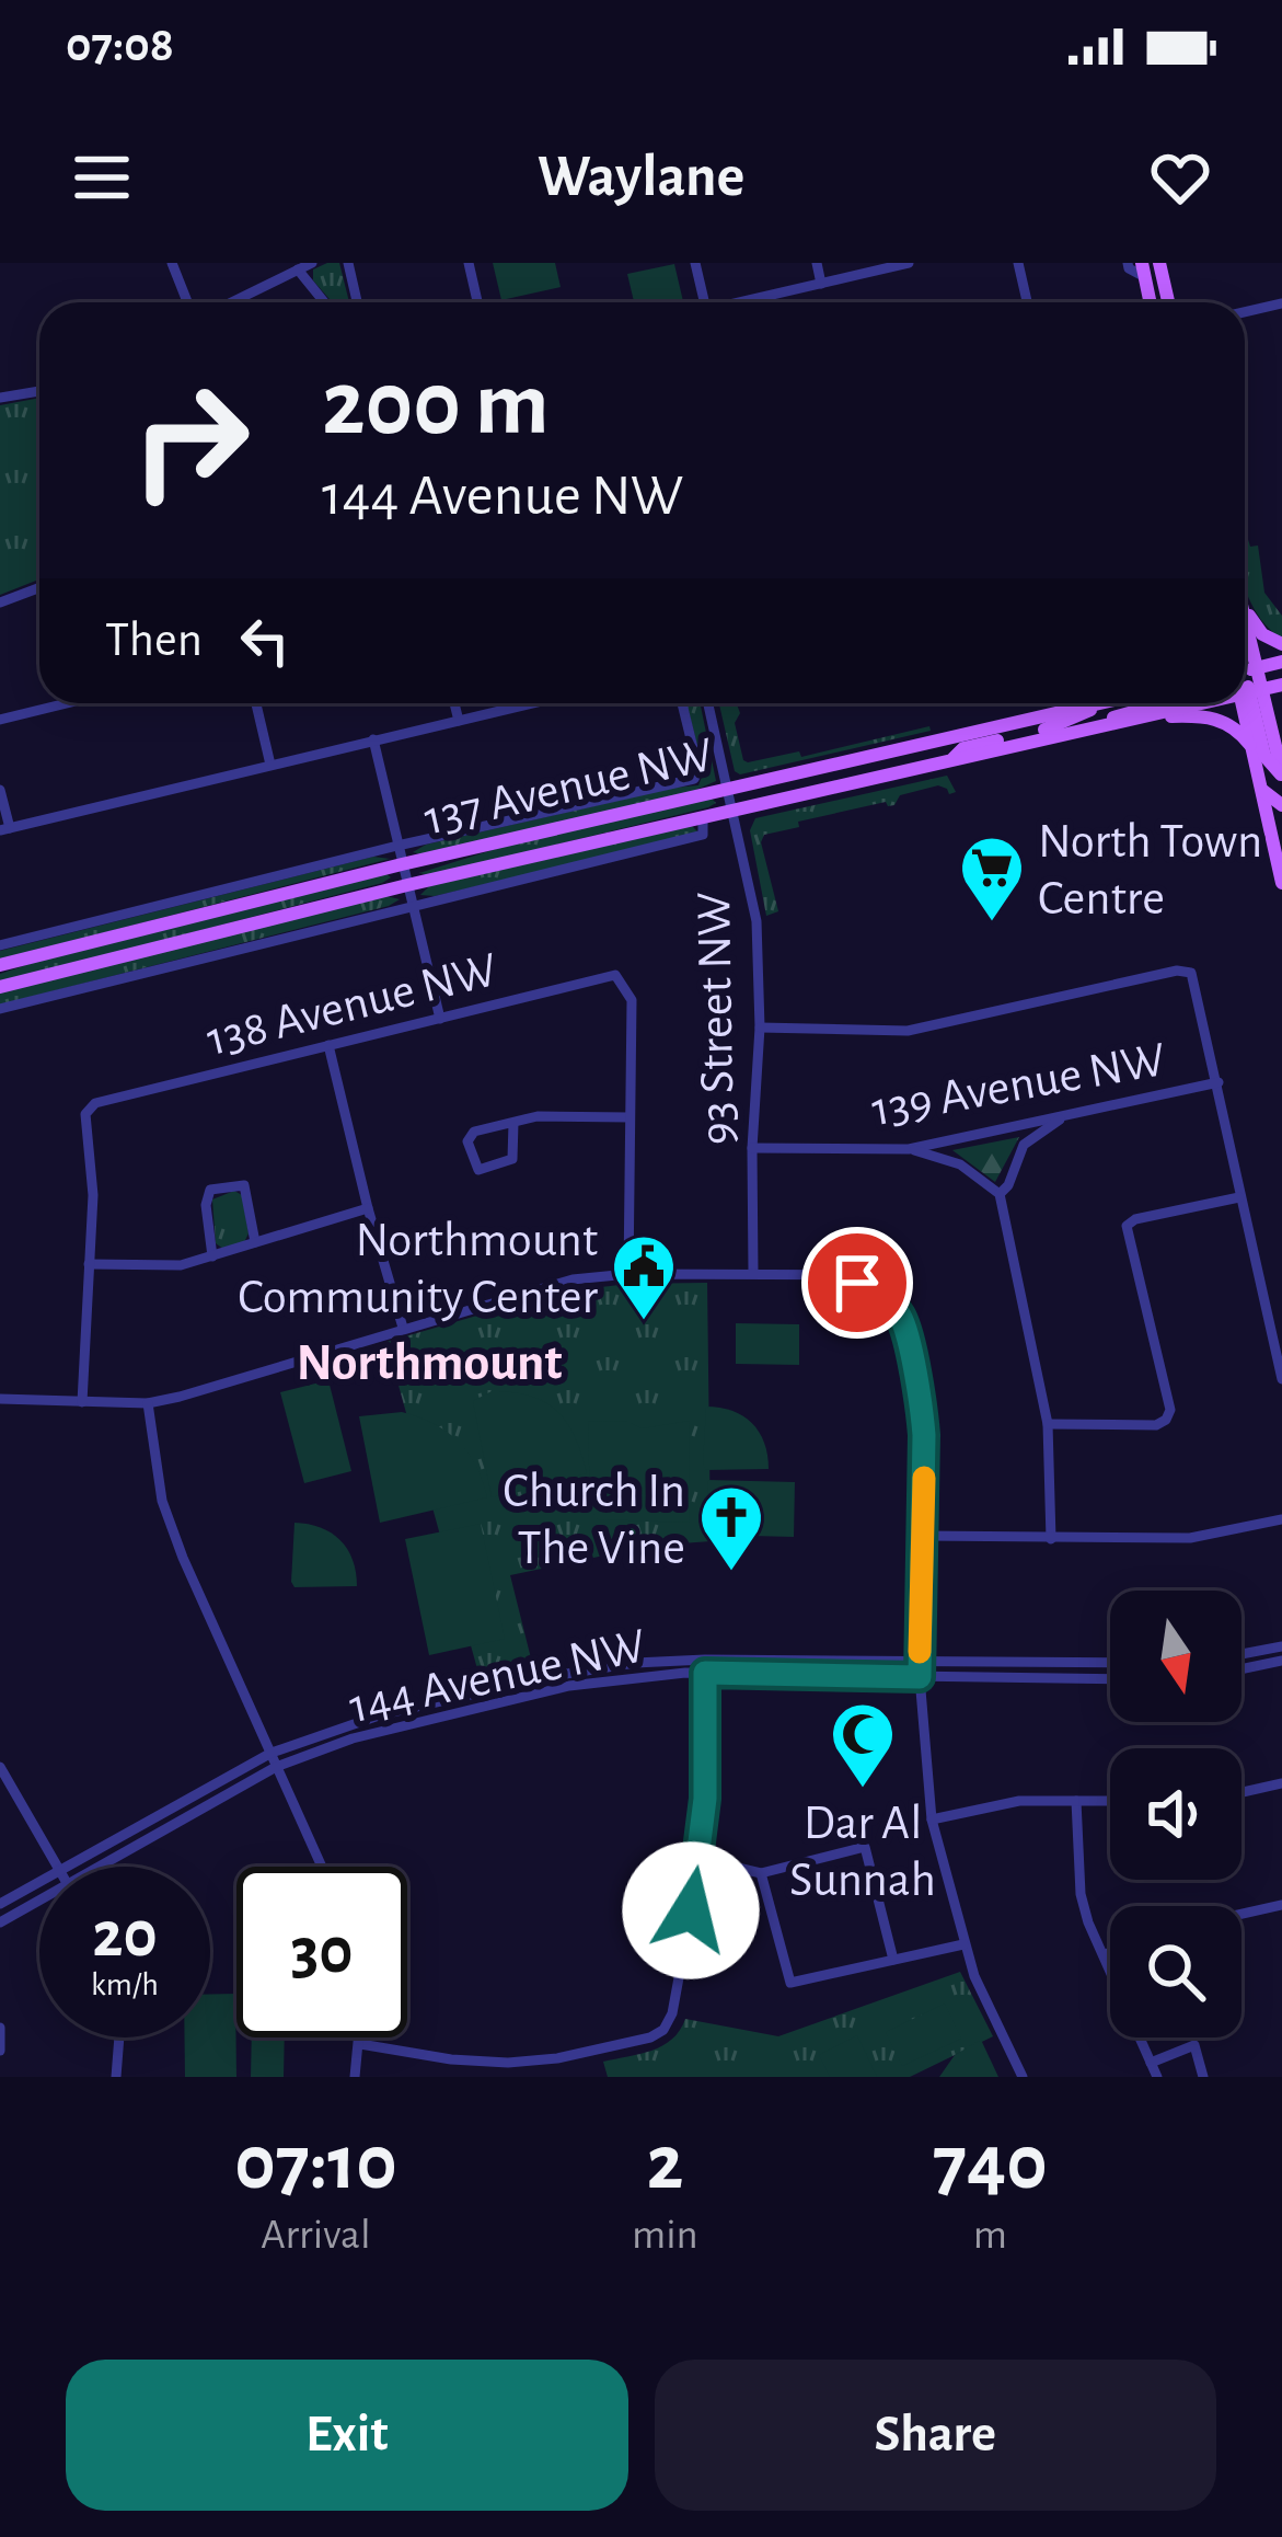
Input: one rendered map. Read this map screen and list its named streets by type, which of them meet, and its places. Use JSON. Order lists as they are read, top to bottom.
{
  "streets": {
    "main road": ["137 Avenue NW"],
    "street": [
      "138 Avenue NW",
      "93 Street NW",
      "139 Avenue NW",
      "144 Avenue NW"
    ]
  },
  "crossings": [
    ["137 Avenue NW", "93 Street NW"],
    ["93 Street NW", "139 Avenue NW"]
  ],
  "districts": ["Northmount"],
  "places": {
    "supermarket": ["North Town Centre"],
    "public building": ["Northmount Community Center"],
    "church": ["Church In The Vine"],
    "mosque": ["Dar Al Sunnah"]
  },
  "north": "bottom",
  "page": {
    "status": "07:08",
    "header": "Waylane",
    "turn": ["200 m", "144 Avenue NW"],
    "then": "Then",
    "speed": "20 km/h",
    "limit": "30",
    "eta": [
      "07:10",
      "Arrival",
      "2",
      "min",
      "740",
      "m"
    ],
    "buttons": ["Exit", "Share"]
  }
}
